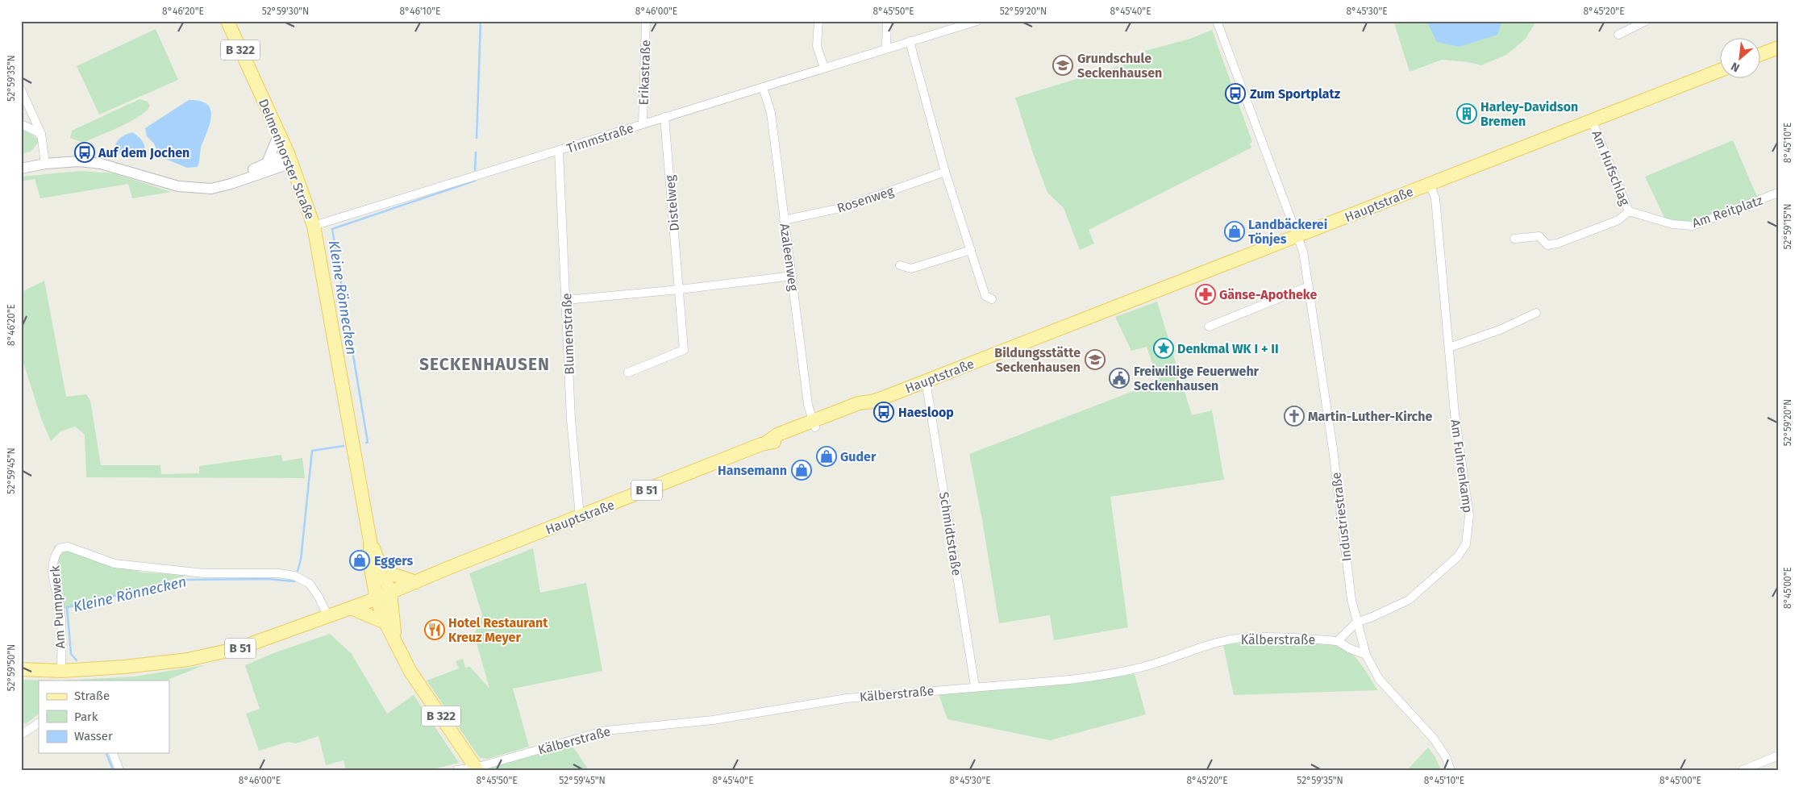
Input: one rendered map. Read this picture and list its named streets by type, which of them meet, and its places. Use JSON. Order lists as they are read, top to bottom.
{
  "streets": {
    "main road": [
      "B 322",
      "Delmenhorster Straße",
      "Hauptstraße",
      "B 51"
    ],
    "street": [
      "Erikastraße",
      "Timmstraße",
      "Am Hufschlag",
      "Rosenweg",
      "Distelweg",
      "Am Reitplatz",
      "Azaleenweg",
      "Blumenstraße",
      "Am Fuhrenkamp",
      "Industriestraße",
      "Schmidtstraße",
      "Am Pumpwerk",
      "Kälberstraße"
    ]
  },
  "crossings": [
    ["Erikastraße", "Timmstraße"],
    ["Timmstraße", "Delmenhorster Straße"],
    ["Timmstraße", "Distelweg"],
    ["Timmstraße", "Azaleenweg"],
    ["Timmstraße", "Blumenstraße"],
    ["Delmenhorster Straße", "B 51"],
    ["Delmenhorster Straße", "Kälberstraße"],
    ["Am Hufschlag", "Hauptstraße"],
    ["Am Hufschlag", "Am Reitplatz"],
    ["Rosenweg", "Azaleenweg"],
    ["Hauptstraße", "Azaleenweg"],
    ["Hauptstraße", "Blumenstraße"],
    ["Hauptstraße", "Am Fuhrenkamp"],
    ["Hauptstraße", "B 51"],
    ["Hauptstraße", "Industriestraße"],
    ["Hauptstraße", "Schmidtstraße"],
    ["Am Fuhrenkamp", "Industriestraße"],
    ["B 51", "Am Pumpwerk"],
    ["Industriestraße", "Kälberstraße"],
    ["Schmidtstraße", "Kälberstraße"]
  ],
  "districts": ["SECKENHAUSEN"],
  "water": ["Kleine Rönnecken"],
  "places": {
    "school or university": ["Grundschule Seckenhausen", "Bildungsstätte Seckenhausen"],
    "bus stop": ["Zum Sportplatz", "Auf dem Jochen", "Haesloop"],
    "building": ["Harley-Davidson Bremen"],
    "shop": [
      "Landbäckerei Tönjes",
      "Guder",
      "Hansemann",
      "Eggers"
    ],
    "pharmacy": ["Gänse-Apotheke"],
    "place": ["Denkmal WK I + II"],
    "public building": ["Freiwillige Feuerwehr Seckenhausen"],
    "church": ["Martin-Luther-Kirche"],
    "restaurant": ["Hotel Restaurant Kreuz Meyer"]
  },
  "legend": ["Straße", "Park", "Wasser"],
  "north": "bottom left",
  "coordinates": [
    "8°46'20\"E",
    "52°59'30\"N",
    "8°46'10\"E",
    "8°46'00\"E",
    "8°45'50\"E",
    "52°59'20\"N",
    "8°45'40\"E",
    "8°45'30\"E",
    "8°45'20\"E",
    "52°59'35\"N",
    "8°45'10\"E",
    "52°59'15\"N",
    "52°59'45\"N",
    "8°45'00\"E",
    "52°59'50\"N"
  ]
}
